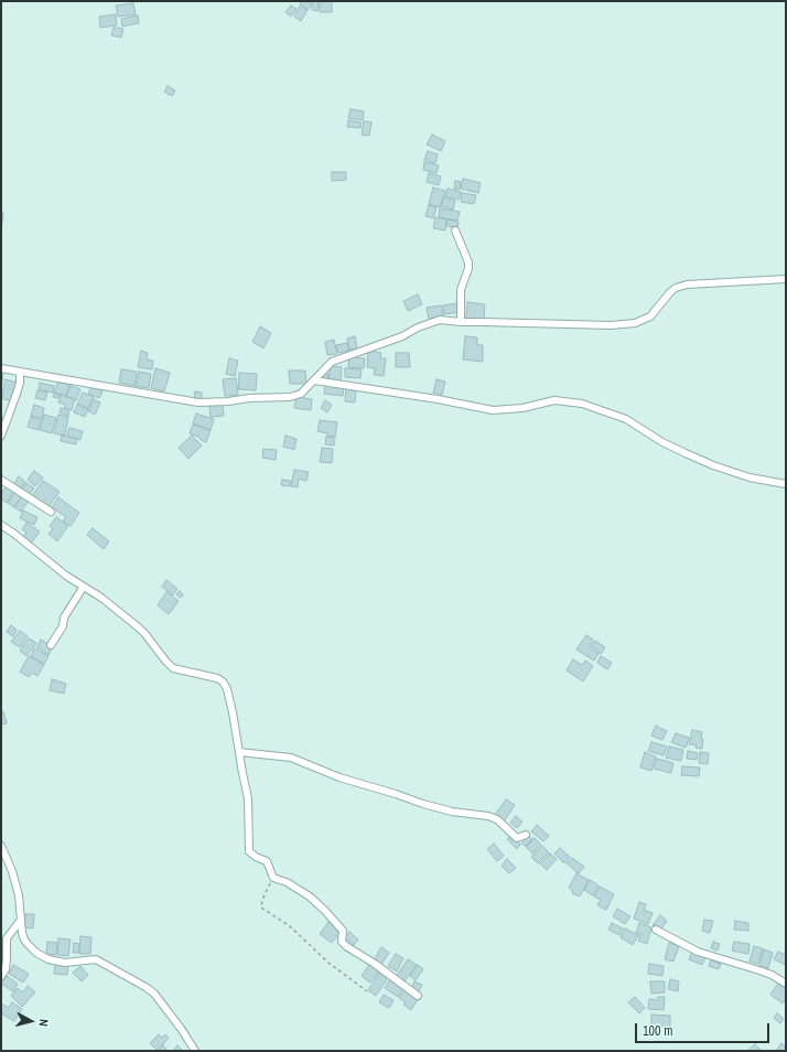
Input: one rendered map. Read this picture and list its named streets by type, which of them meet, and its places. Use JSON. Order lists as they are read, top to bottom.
{
  "scale_bar": "100 m",
  "north": "right"
}
